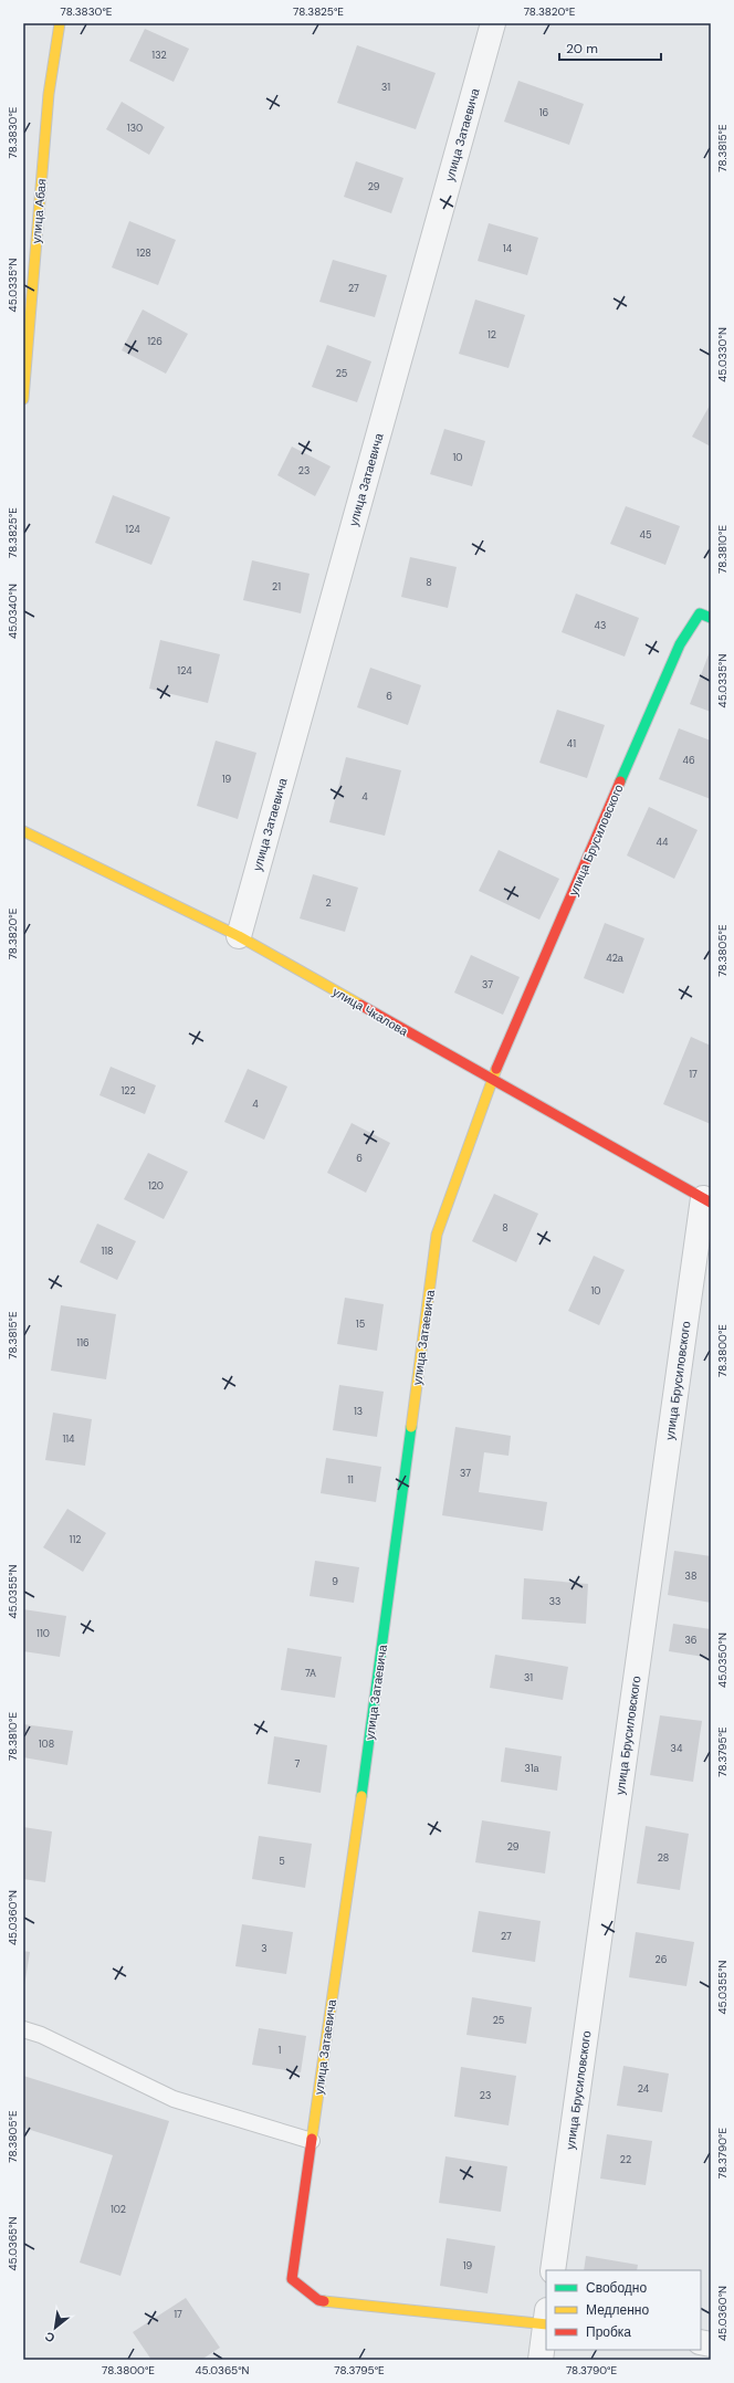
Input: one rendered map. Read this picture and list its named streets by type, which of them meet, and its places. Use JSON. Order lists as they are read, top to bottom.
{
  "streets": {
    "street": [
      "улица Затаевича",
      "улица Абая",
      "улица Брусиловского",
      "улица Чкалова"
    ]
  },
  "crossings": [
    ["улица Затаевича", "улица Брусиловского"],
    ["улица Затаевича", "улица Чкалова"],
    ["улица Брусиловского", "улица Чкалова"]
  ],
  "house_numbers": [
    "132",
    "31",
    "16",
    "130",
    "29",
    "14",
    "128",
    "27",
    "12",
    "126",
    "25",
    "10",
    "23",
    "124",
    "45",
    "8",
    "21",
    "43",
    "124",
    "6",
    "41",
    "46",
    "19",
    "4",
    "44",
    "2",
    "42а",
    "37",
    "17",
    "122",
    "4",
    "6",
    "120",
    "8",
    "118",
    "10",
    "15",
    "116",
    "13",
    "114",
    "37",
    "11",
    "112",
    "38",
    "9",
    "33",
    "110",
    "36",
    "7A",
    "31",
    "108",
    "34",
    "7",
    "31а",
    "29",
    "28",
    "5",
    "27",
    "3",
    "26",
    "25",
    "1",
    "24",
    "23",
    "22",
    "102",
    "19",
    "17"
  ],
  "legend": ["Свободно", "Медленно", "Пробка"],
  "scale_bar": "20 m",
  "north": "bottom left",
  "coordinates": [
    "78.3830°E",
    "78.3825°E",
    "78.3820°E",
    "78.3815°E",
    "45.0335°N",
    "45.0330°N",
    "78.3810°E",
    "45.0340°N",
    "78.3805°E",
    "78.3800°E",
    "45.0355°N",
    "45.0350°N",
    "78.3795°E",
    "45.0360°N",
    "78.3790°E",
    "45.0365°N"
  ]
}
